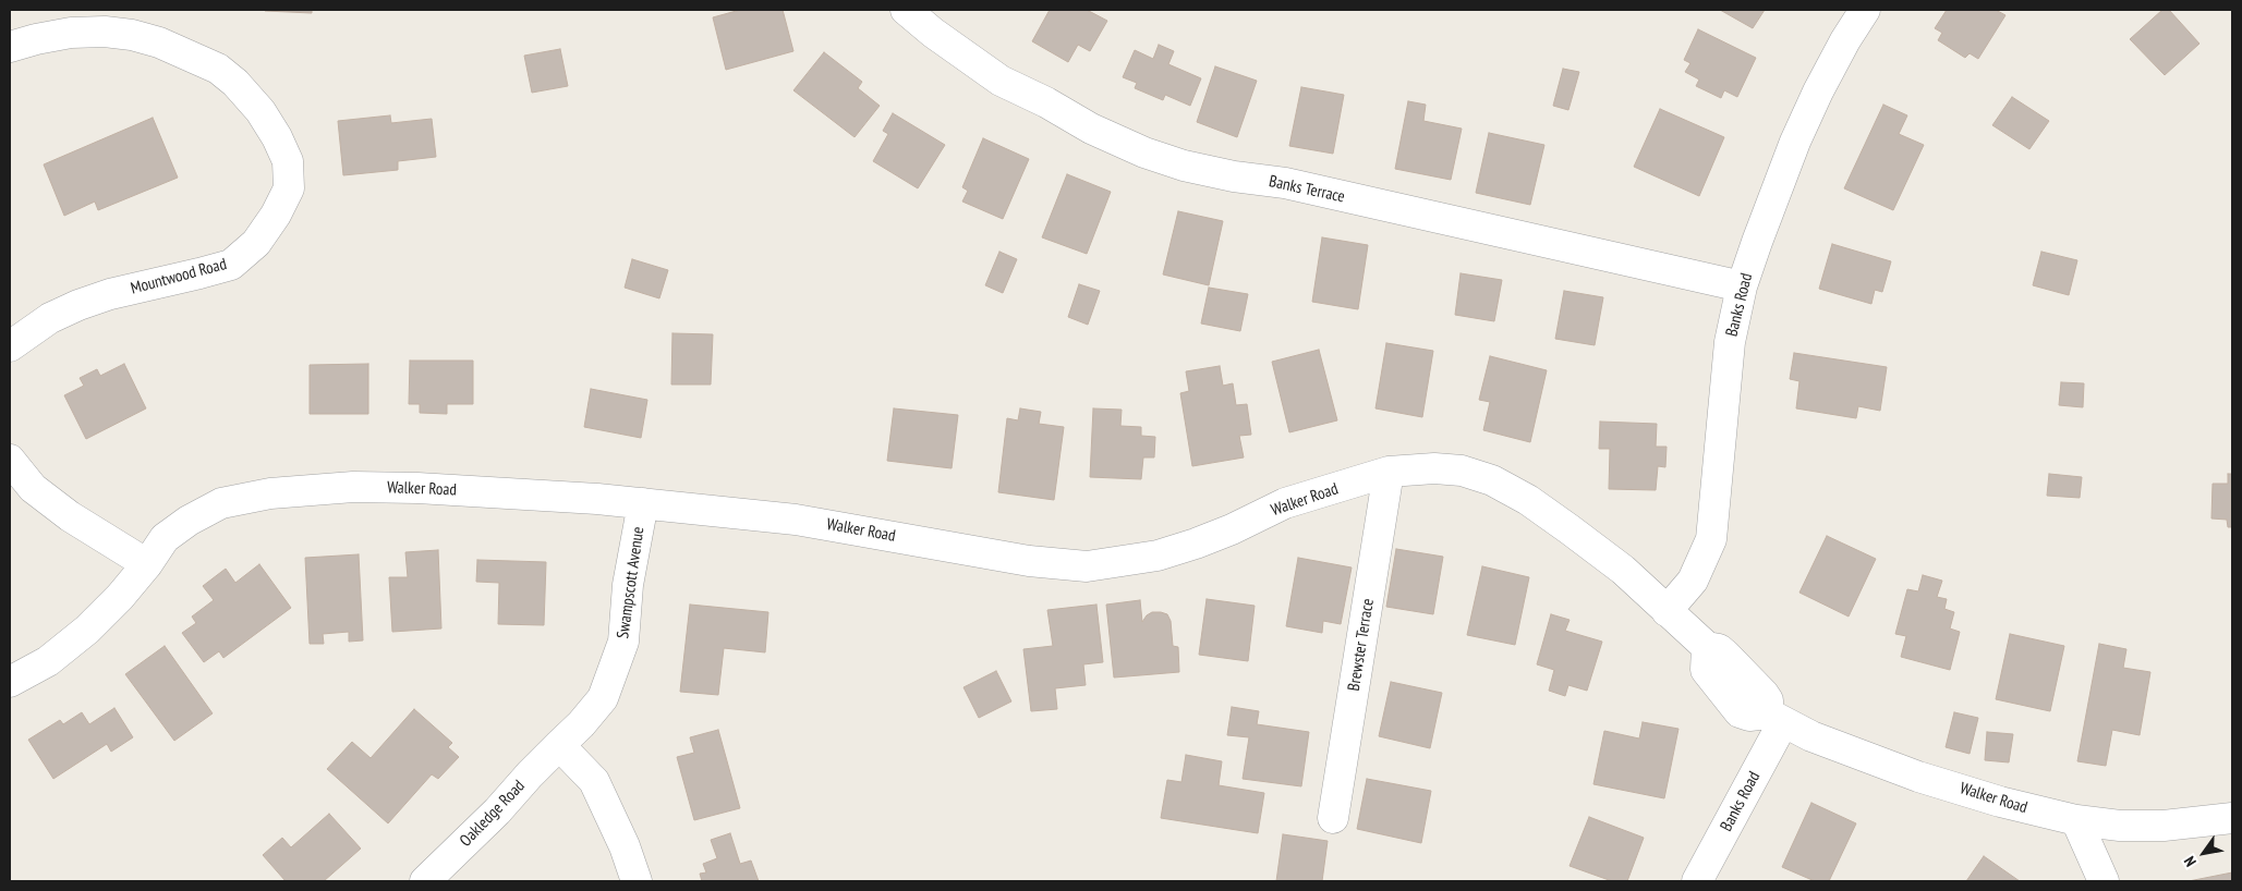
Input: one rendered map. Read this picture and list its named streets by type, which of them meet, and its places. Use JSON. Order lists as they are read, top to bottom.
{
  "streets": {
    "street": [
      "Banks Terrace",
      "Mountwood Road",
      "Banks Road",
      "Walker Road",
      "Swampscott Avenue",
      "Brewster Terrace",
      "Oakledge Road"
    ]
  },
  "crossings": [
    ["Banks Terrace", "Banks Road"],
    ["Banks Road", "Walker Road"],
    ["Walker Road", "Swampscott Avenue"],
    ["Walker Road", "Brewster Terrace"],
    ["Swampscott Avenue", "Oakledge Road"]
  ],
  "north": "bottom left"
}
